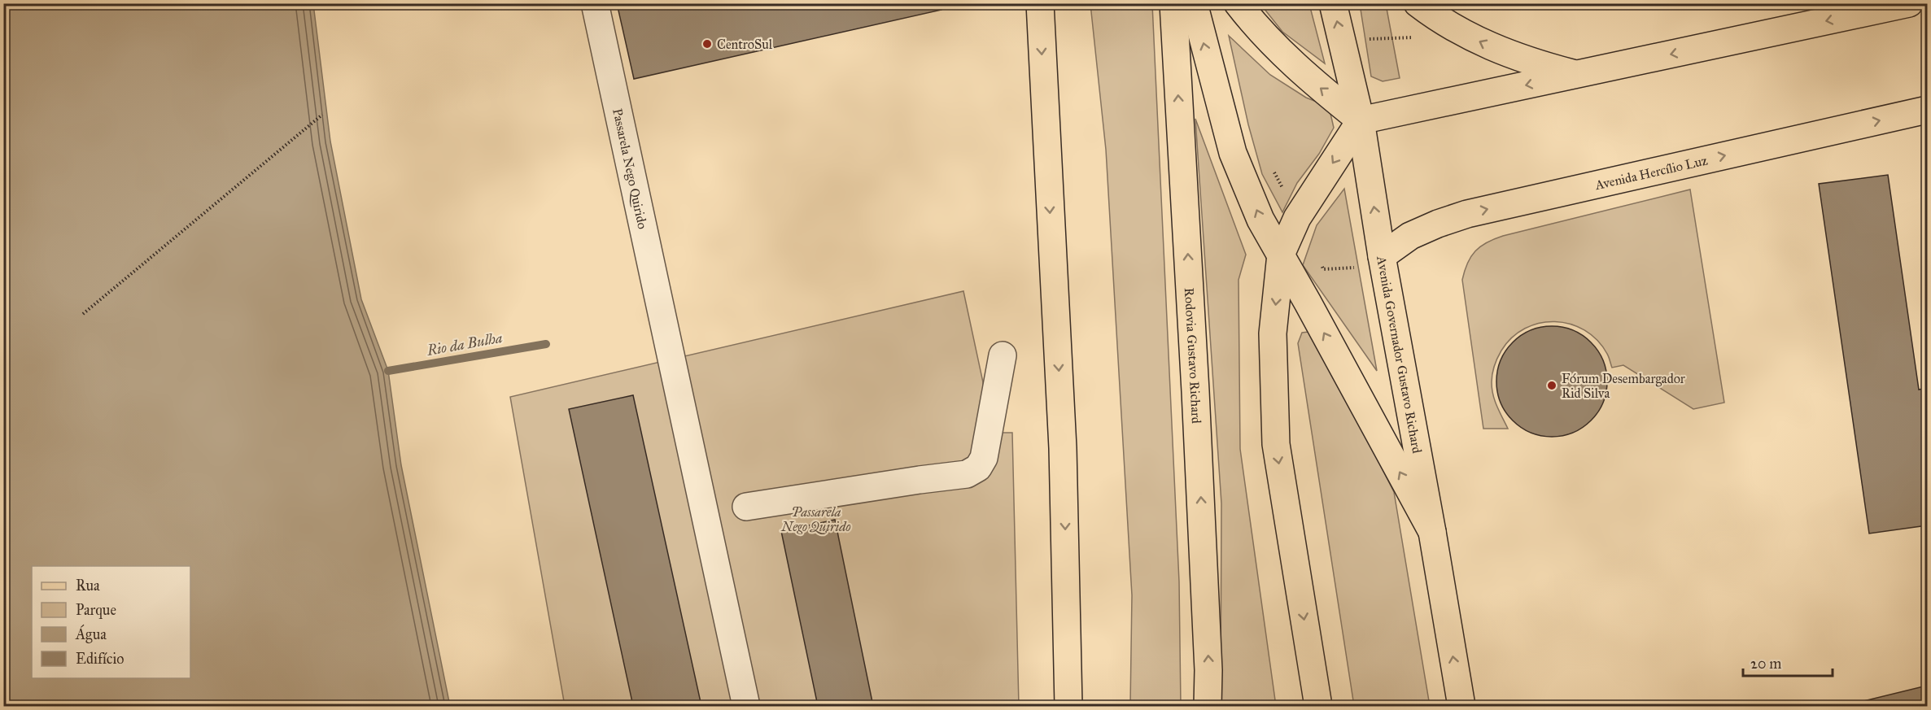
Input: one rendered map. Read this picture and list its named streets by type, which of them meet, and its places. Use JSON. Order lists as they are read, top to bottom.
{
  "streets": {
    "main road": ["Avenida Hercílio Luz", "Rodovia Gustavo Richard", "Avenida Governador Gustavo Richard"],
    "street": ["Passarela Nego Quirido"]
  },
  "crossings": [
    ["Avenida Hercílio Luz", "Avenida Governador Gustavo Richard"]
  ],
  "water": ["Rio da Bulha"],
  "parks": ["Passarela Nego Quirido"],
  "places": ["CentroSul", "Fórum Desembargador Rid Silva"],
  "legend": [
    "Rua",
    "Parque",
    "Água",
    "Edifício"
  ],
  "scale_bar": "20 m"
}
